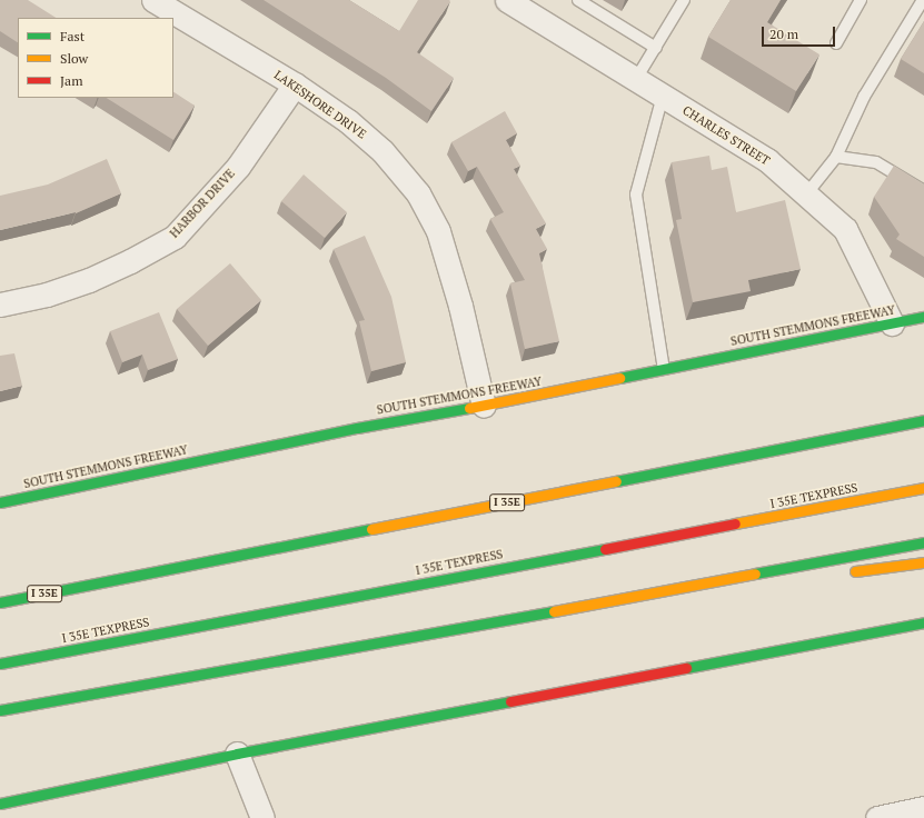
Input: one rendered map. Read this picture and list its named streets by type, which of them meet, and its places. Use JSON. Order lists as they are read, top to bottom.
{
  "streets": {
    "main road": ["SOUTH STEMMONS FREEWAY", "I 35E TEXPRESS", "I 35E"],
    "street": ["LAKESHORE DRIVE", "CHARLES STREET", "HARBOR DRIVE"]
  },
  "crossings": [
    ["LAKESHORE DRIVE", "HARBOR DRIVE"],
    ["LAKESHORE DRIVE", "SOUTH STEMMONS FREEWAY"],
    ["CHARLES STREET", "SOUTH STEMMONS FREEWAY"]
  ],
  "legend": ["Fast", "Slow", "Jam"],
  "scale_bar": "20 m"
}
